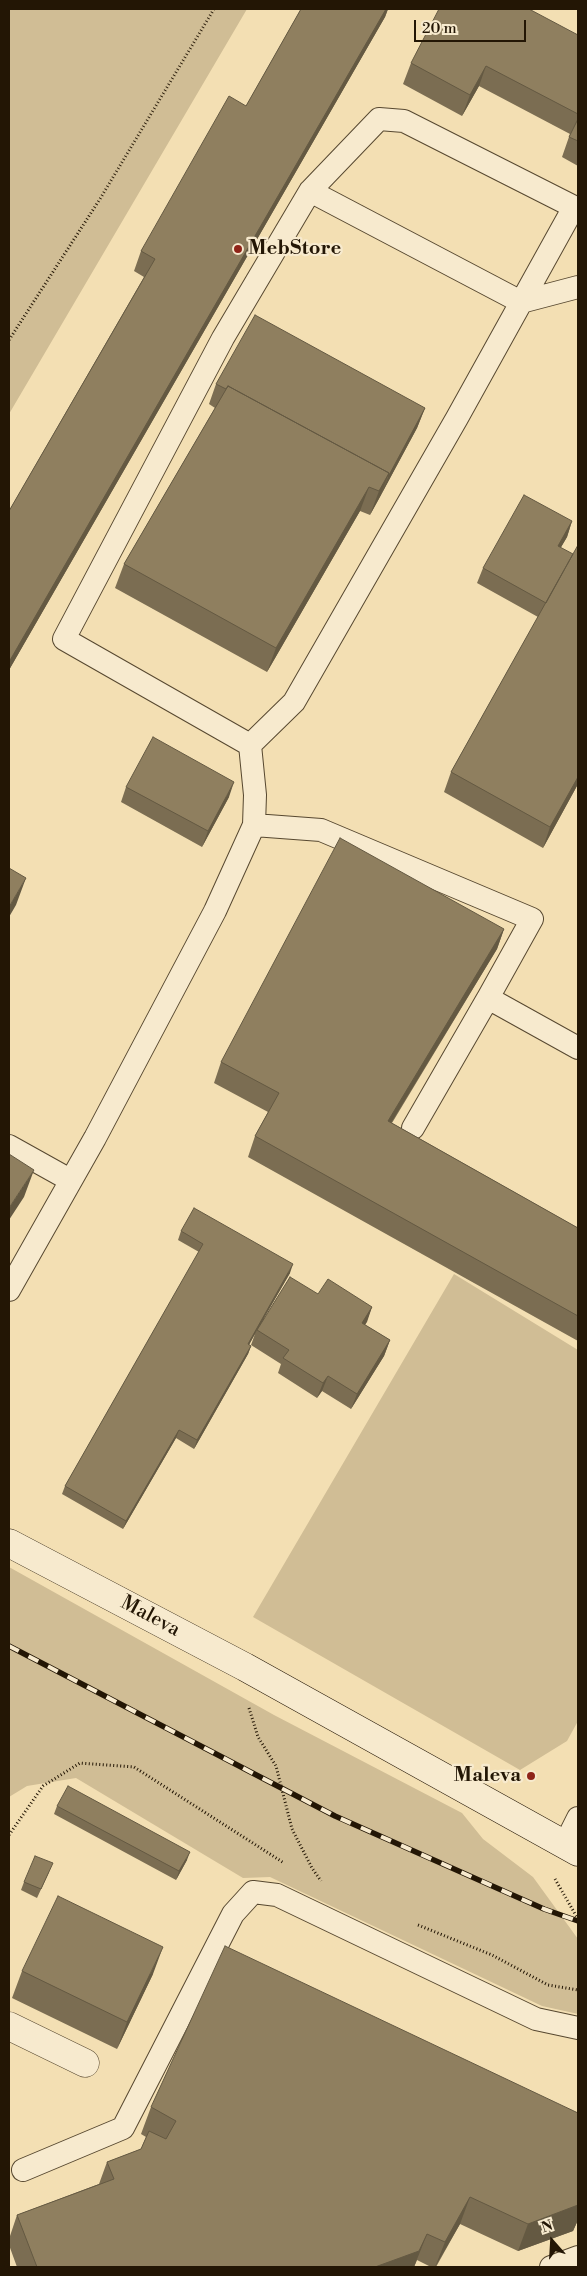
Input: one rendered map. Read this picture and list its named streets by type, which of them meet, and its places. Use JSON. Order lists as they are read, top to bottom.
{
  "streets": {
    "street": ["Maleva"]
  },
  "places": ["MebStore", "Maleva"],
  "scale_bar": "20 m",
  "north": "top"
}
